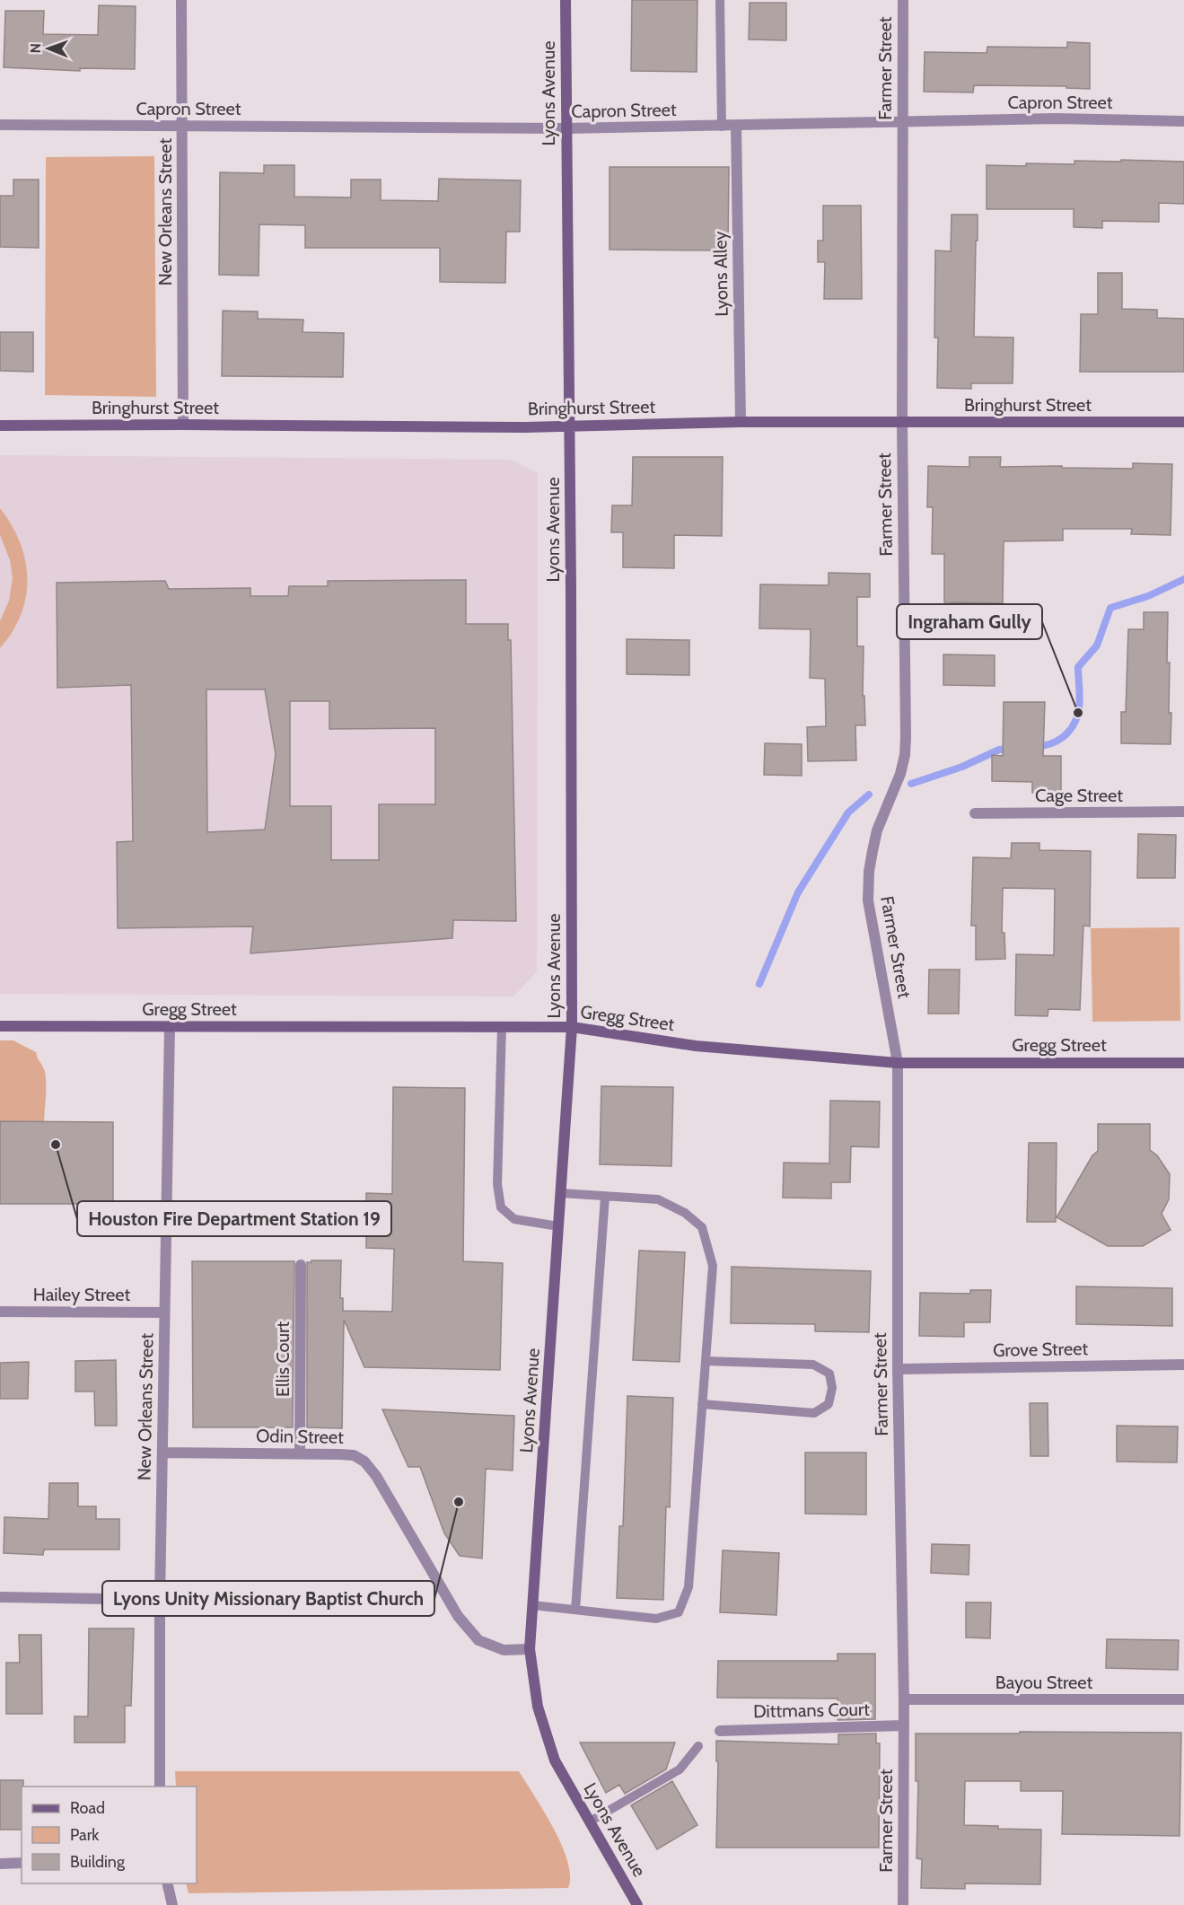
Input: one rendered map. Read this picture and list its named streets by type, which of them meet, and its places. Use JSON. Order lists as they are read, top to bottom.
{
  "streets": {
    "street": [
      "Farmer Street",
      "Lyons Avenue",
      "Capron Street",
      "New Orleans Street",
      "Lyons Alley",
      "Bringhurst Street",
      "Cage Street",
      "Gregg Street",
      "Hailey Street",
      "Grove Street",
      "Ellis Court",
      "Odin Street",
      "Bayou Street",
      "Dittmans Court"
    ]
  },
  "crossings": [
    ["Farmer Street", "Capron Street"],
    ["Farmer Street", "Bringhurst Street"],
    ["Farmer Street", "Gregg Street"],
    ["Farmer Street", "Grove Street"],
    ["Farmer Street", "Bayou Street"],
    ["Farmer Street", "Dittmans Court"],
    ["Lyons Avenue", "Capron Street"],
    ["Lyons Avenue", "Bringhurst Street"],
    ["Lyons Avenue", "Gregg Street"],
    ["Lyons Avenue", "Odin Street"],
    ["Capron Street", "New Orleans Street"],
    ["Capron Street", "Lyons Alley"],
    ["New Orleans Street", "Bringhurst Street"],
    ["New Orleans Street", "Gregg Street"],
    ["New Orleans Street", "Hailey Street"],
    ["New Orleans Street", "Odin Street"],
    ["Lyons Alley", "Bringhurst Street"],
    ["Ellis Court", "Odin Street"]
  ],
  "places": ["Ingraham Gully", "Houston Fire Department Station 19", "Lyons Unity Missionary Baptist Church"],
  "legend": ["Road", "Park", "Building"],
  "north": "left"
}
